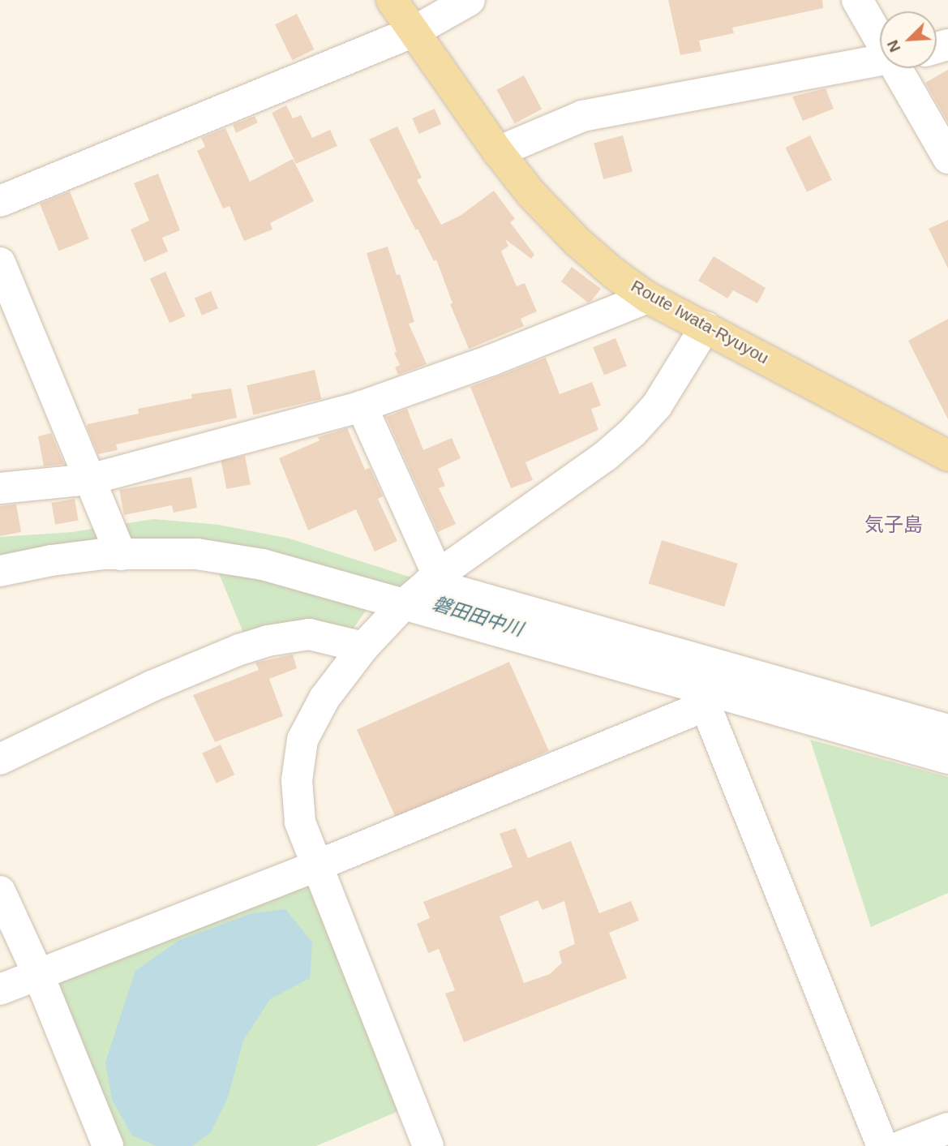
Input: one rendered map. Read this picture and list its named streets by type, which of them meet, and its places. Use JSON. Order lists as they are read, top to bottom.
{
  "streets": {
    "main road": ["Route Iwata-Ryuyou"]
  },
  "districts": ["気子島"],
  "water": ["磐田田中川"],
  "north": "bottom left"
}
